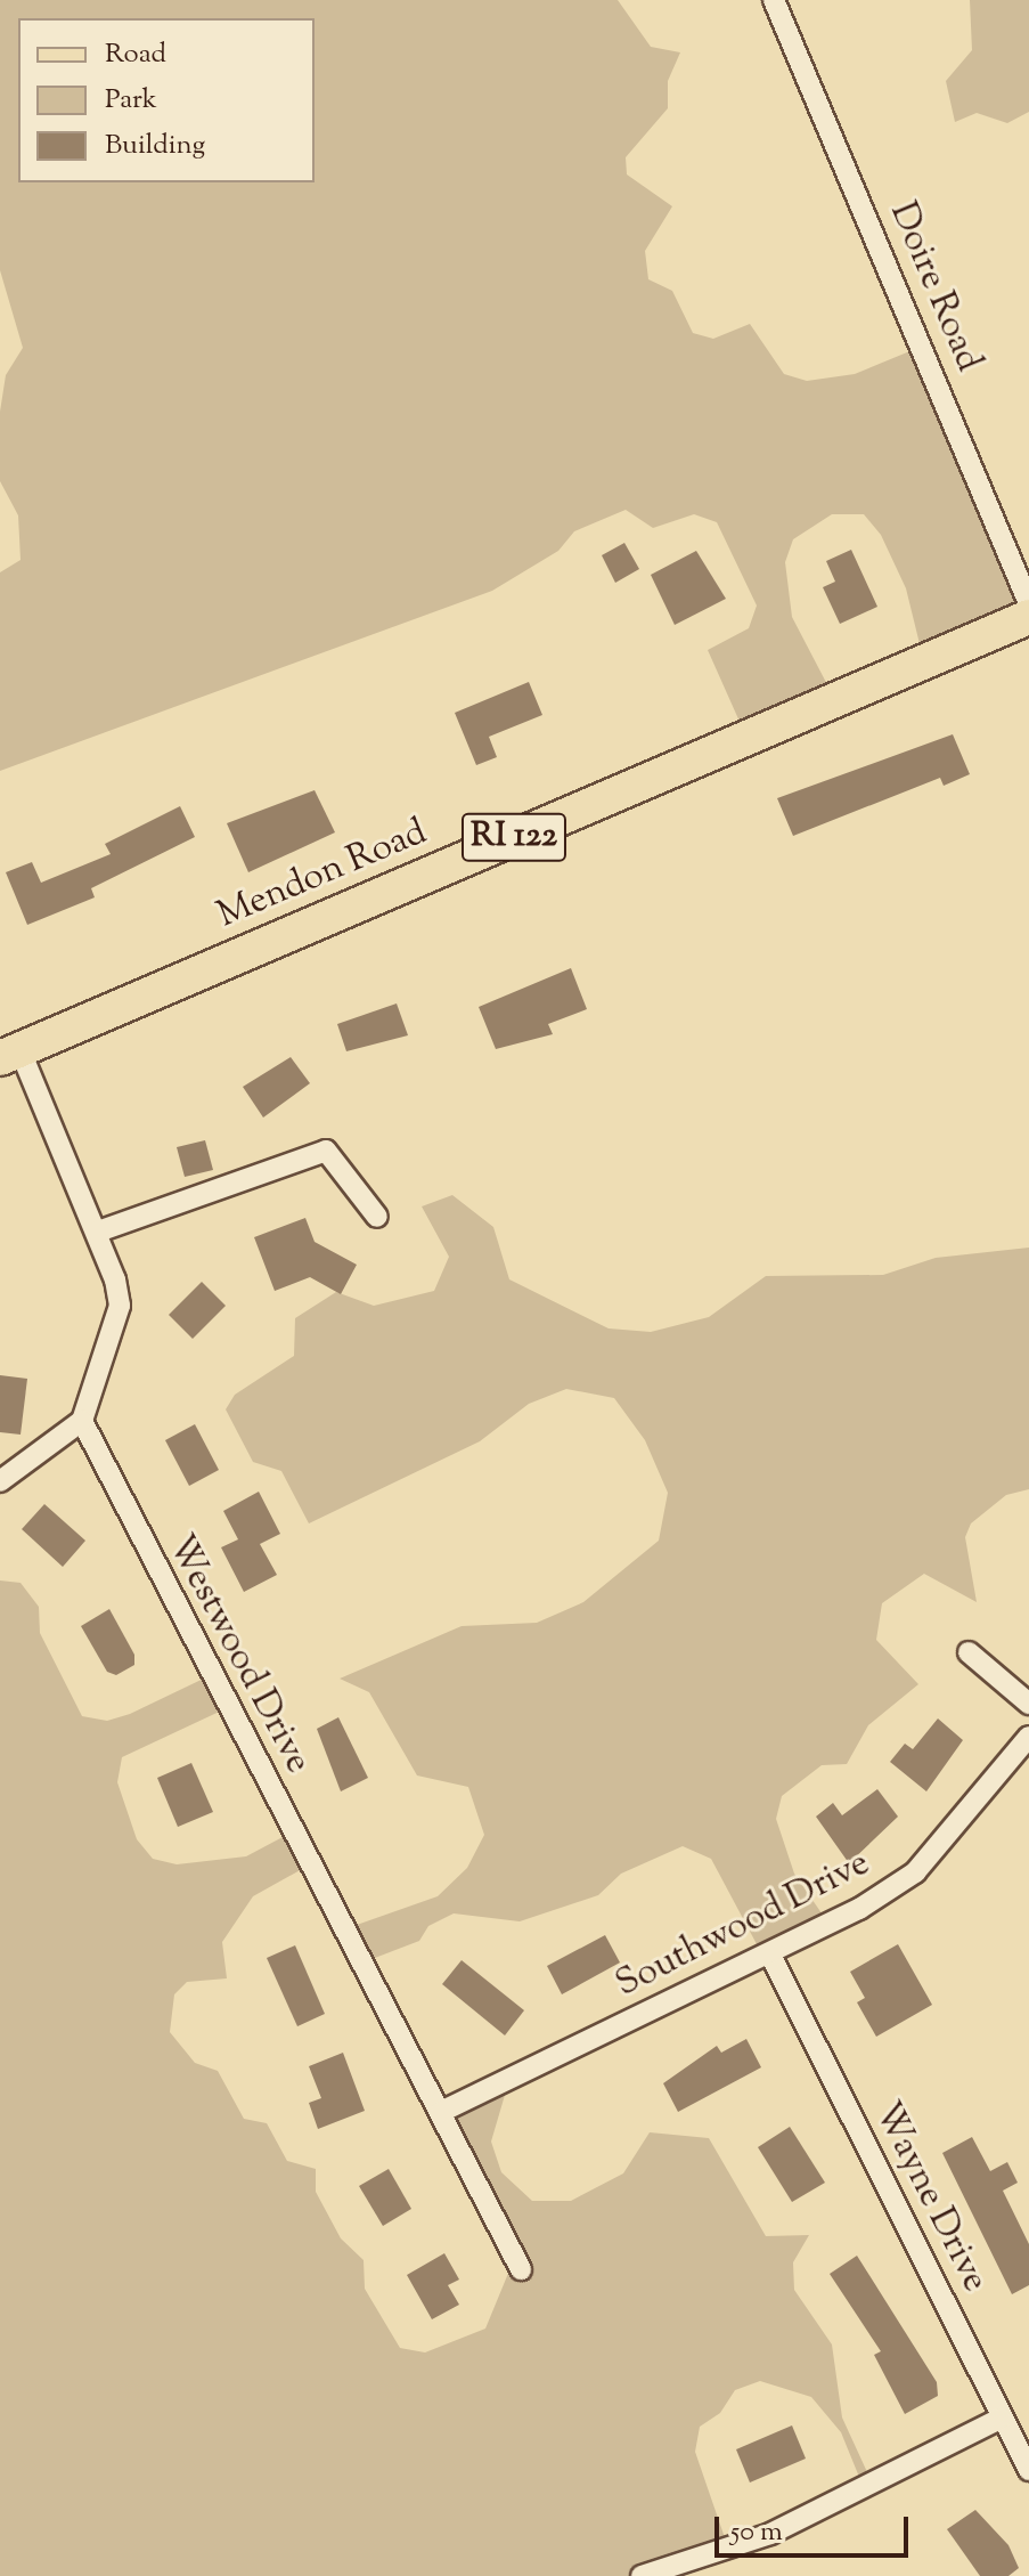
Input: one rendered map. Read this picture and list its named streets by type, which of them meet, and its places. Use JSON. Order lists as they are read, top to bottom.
{
  "streets": {
    "main road": ["RI 122", "Mendon Road"],
    "street": [
      "Doire Road",
      "Westwood Drive",
      "Southwood Drive",
      "Wayne Drive"
    ]
  },
  "crossings": [
    ["Westwood Drive", "Southwood Drive"],
    ["Southwood Drive", "Wayne Drive"]
  ],
  "legend": ["Road", "Park", "Building"],
  "scale_bar": "50 m"
}
